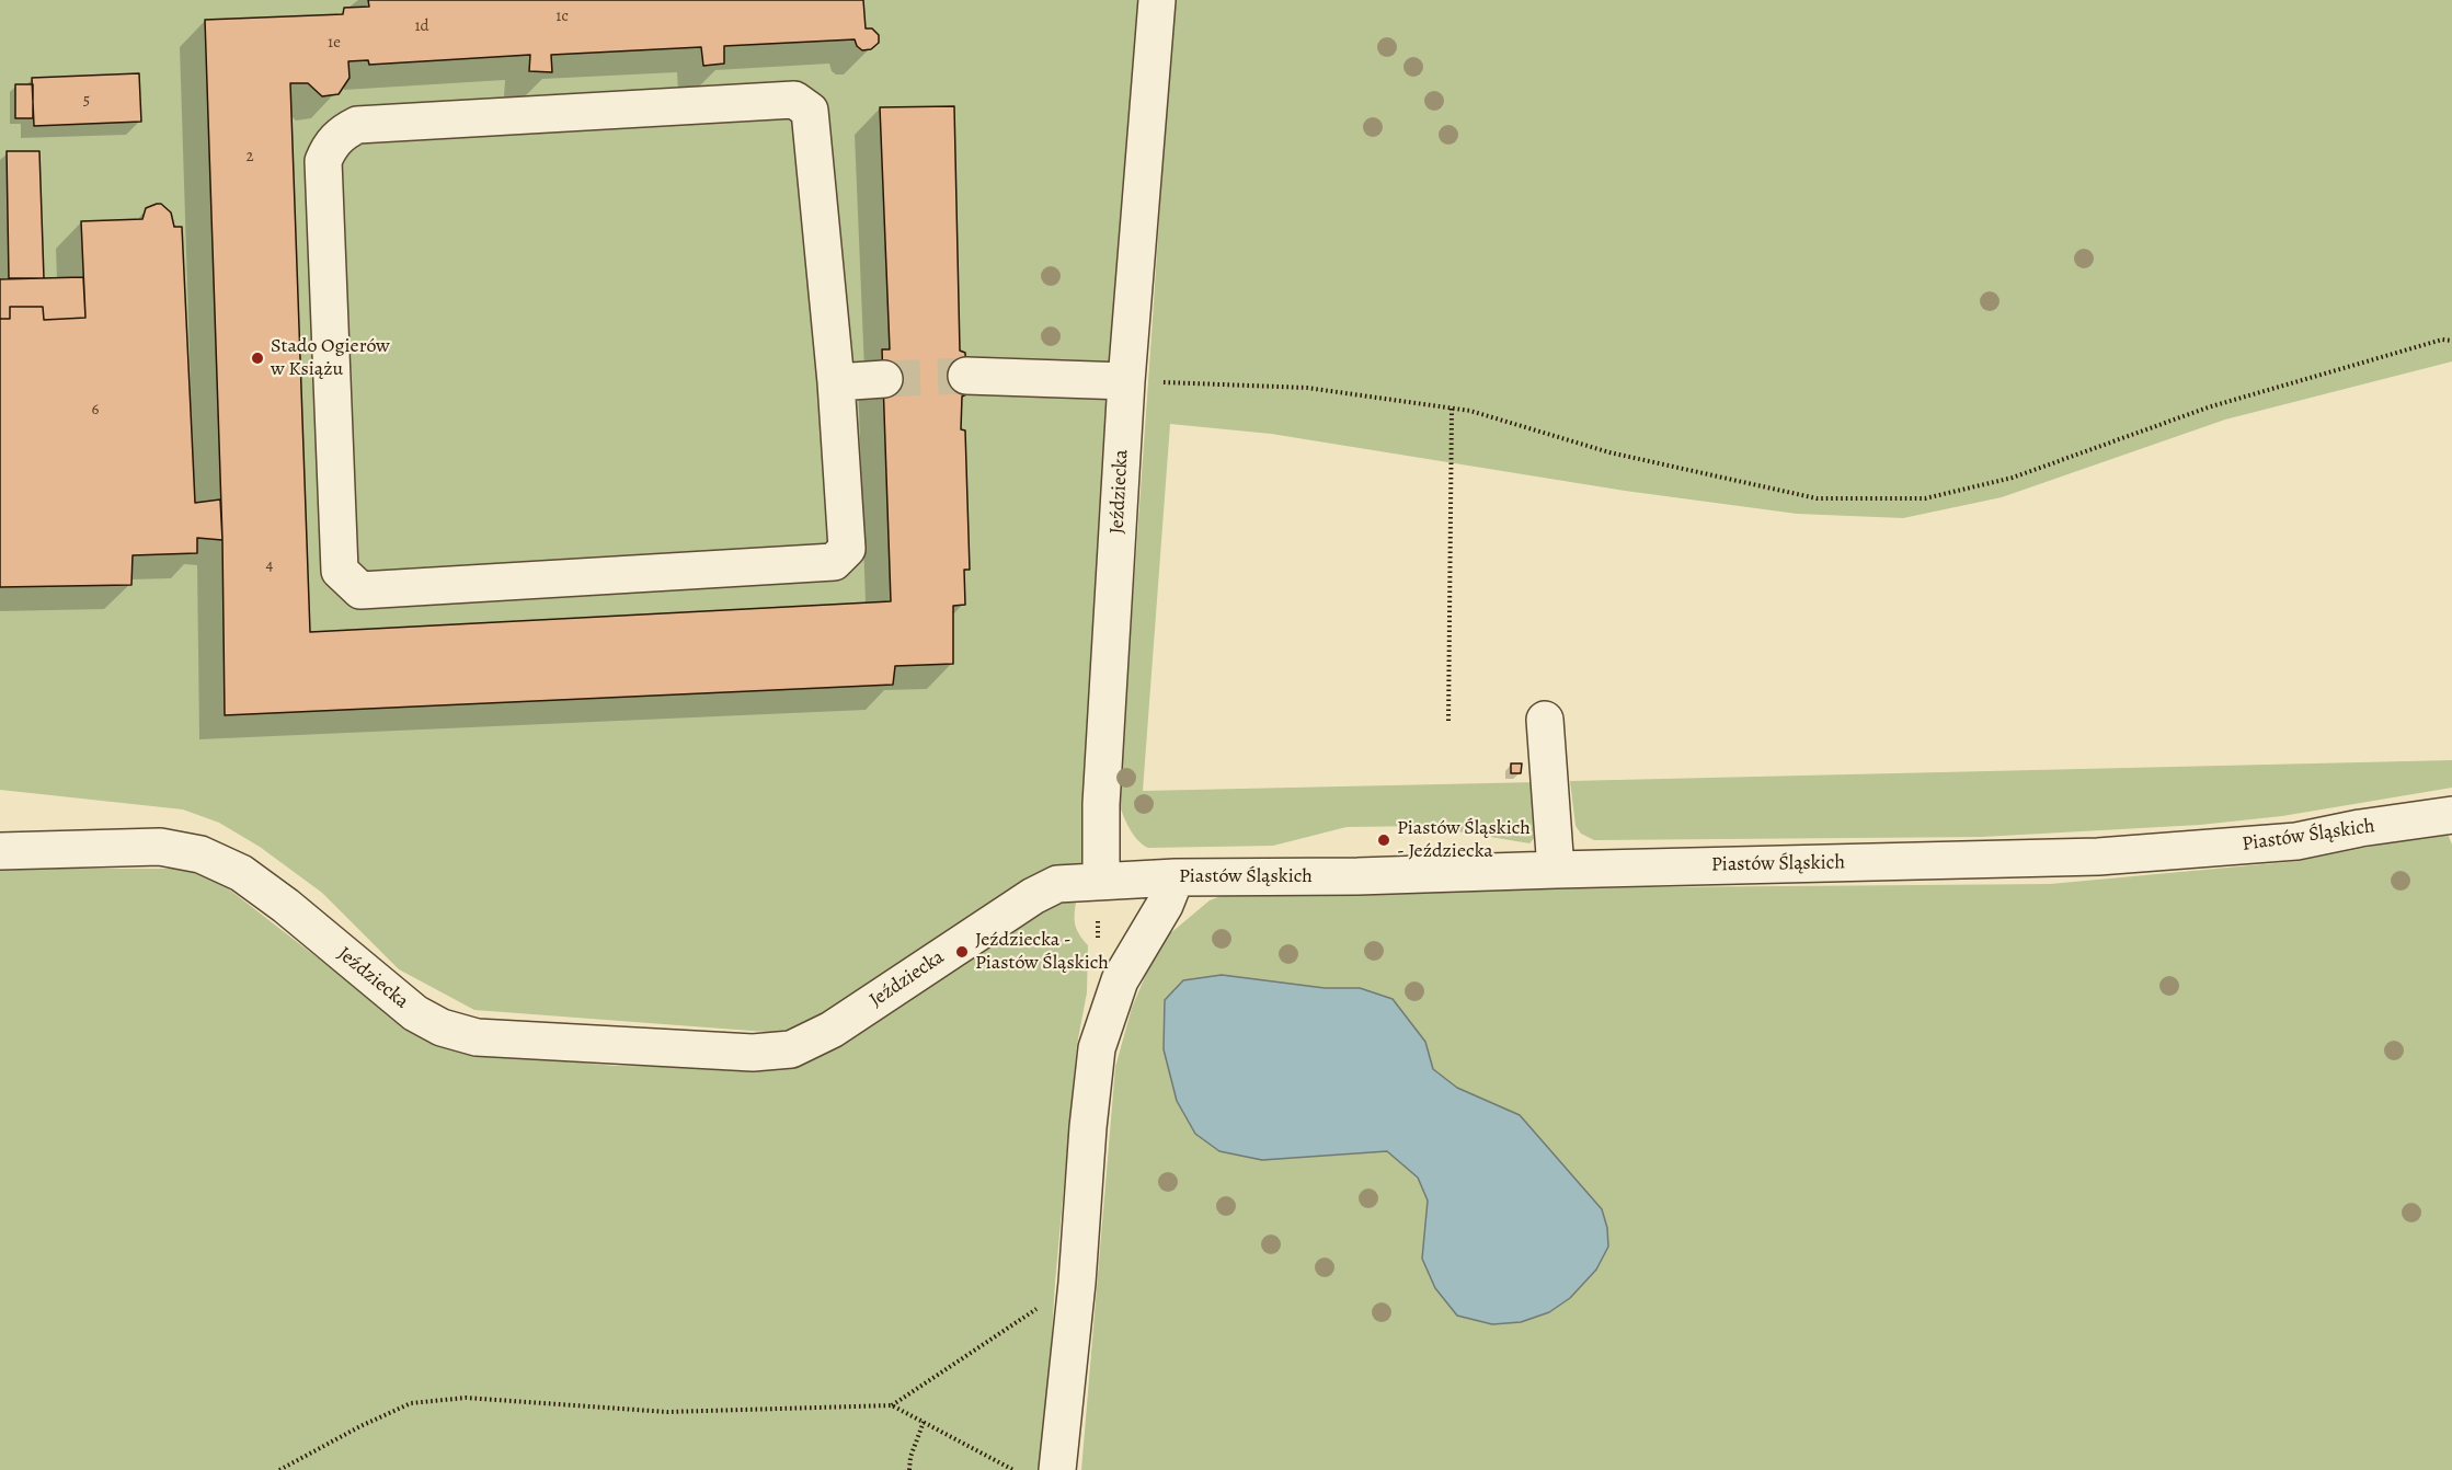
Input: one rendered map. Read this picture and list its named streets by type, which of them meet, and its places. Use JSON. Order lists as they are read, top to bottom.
{
  "streets": {
    "street": ["Jeździecka", "Piastów Śląskich"]
  },
  "crossings": [
    ["Jeździecka", "Piastów Śląskich"]
  ],
  "places": ["Stado Ogierów w Książu", "Piastów Śląskich - Jeździecka", "Jeździecka - Piastów Śląskich"],
  "house_numbers": [
    "1c",
    "1d",
    "1e",
    "5",
    "2",
    "6",
    "4"
  ]
}
